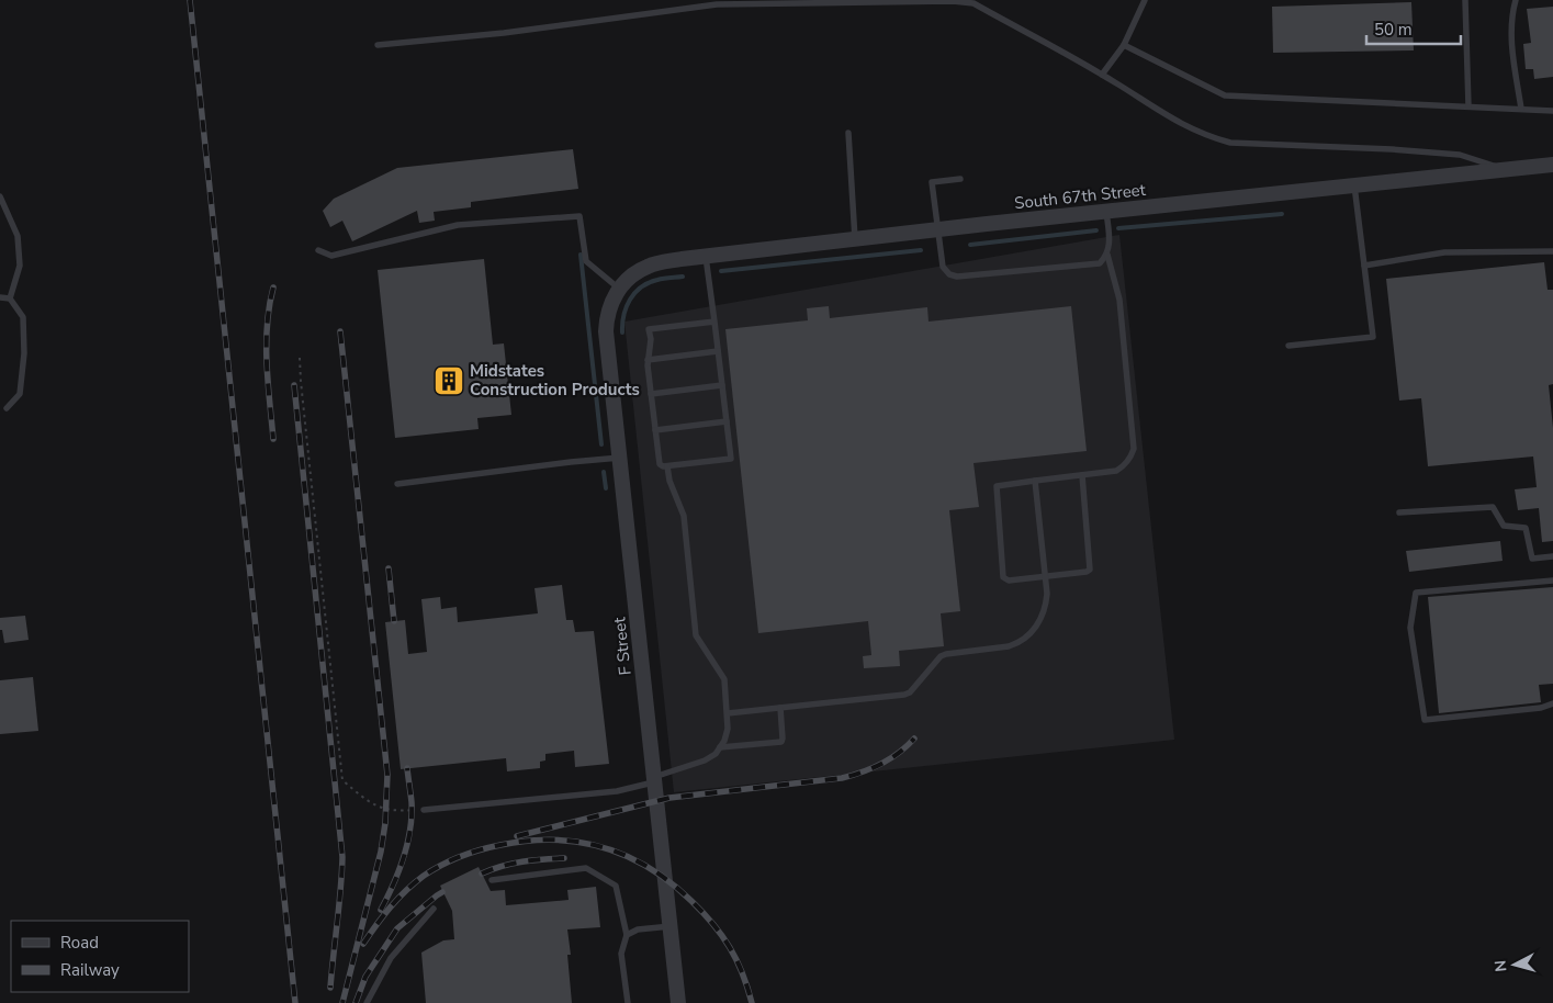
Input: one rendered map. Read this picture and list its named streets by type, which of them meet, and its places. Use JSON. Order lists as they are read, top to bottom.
{
  "streets": {
    "street": ["South 67th Street", "F Street"]
  },
  "crossings": [
    ["South 67th Street", "F Street"]
  ],
  "places": {
    "building": ["Midstates Construction Products"]
  },
  "legend": ["Road", "Railway"],
  "scale_bar": "50 m",
  "north": "left"
}
